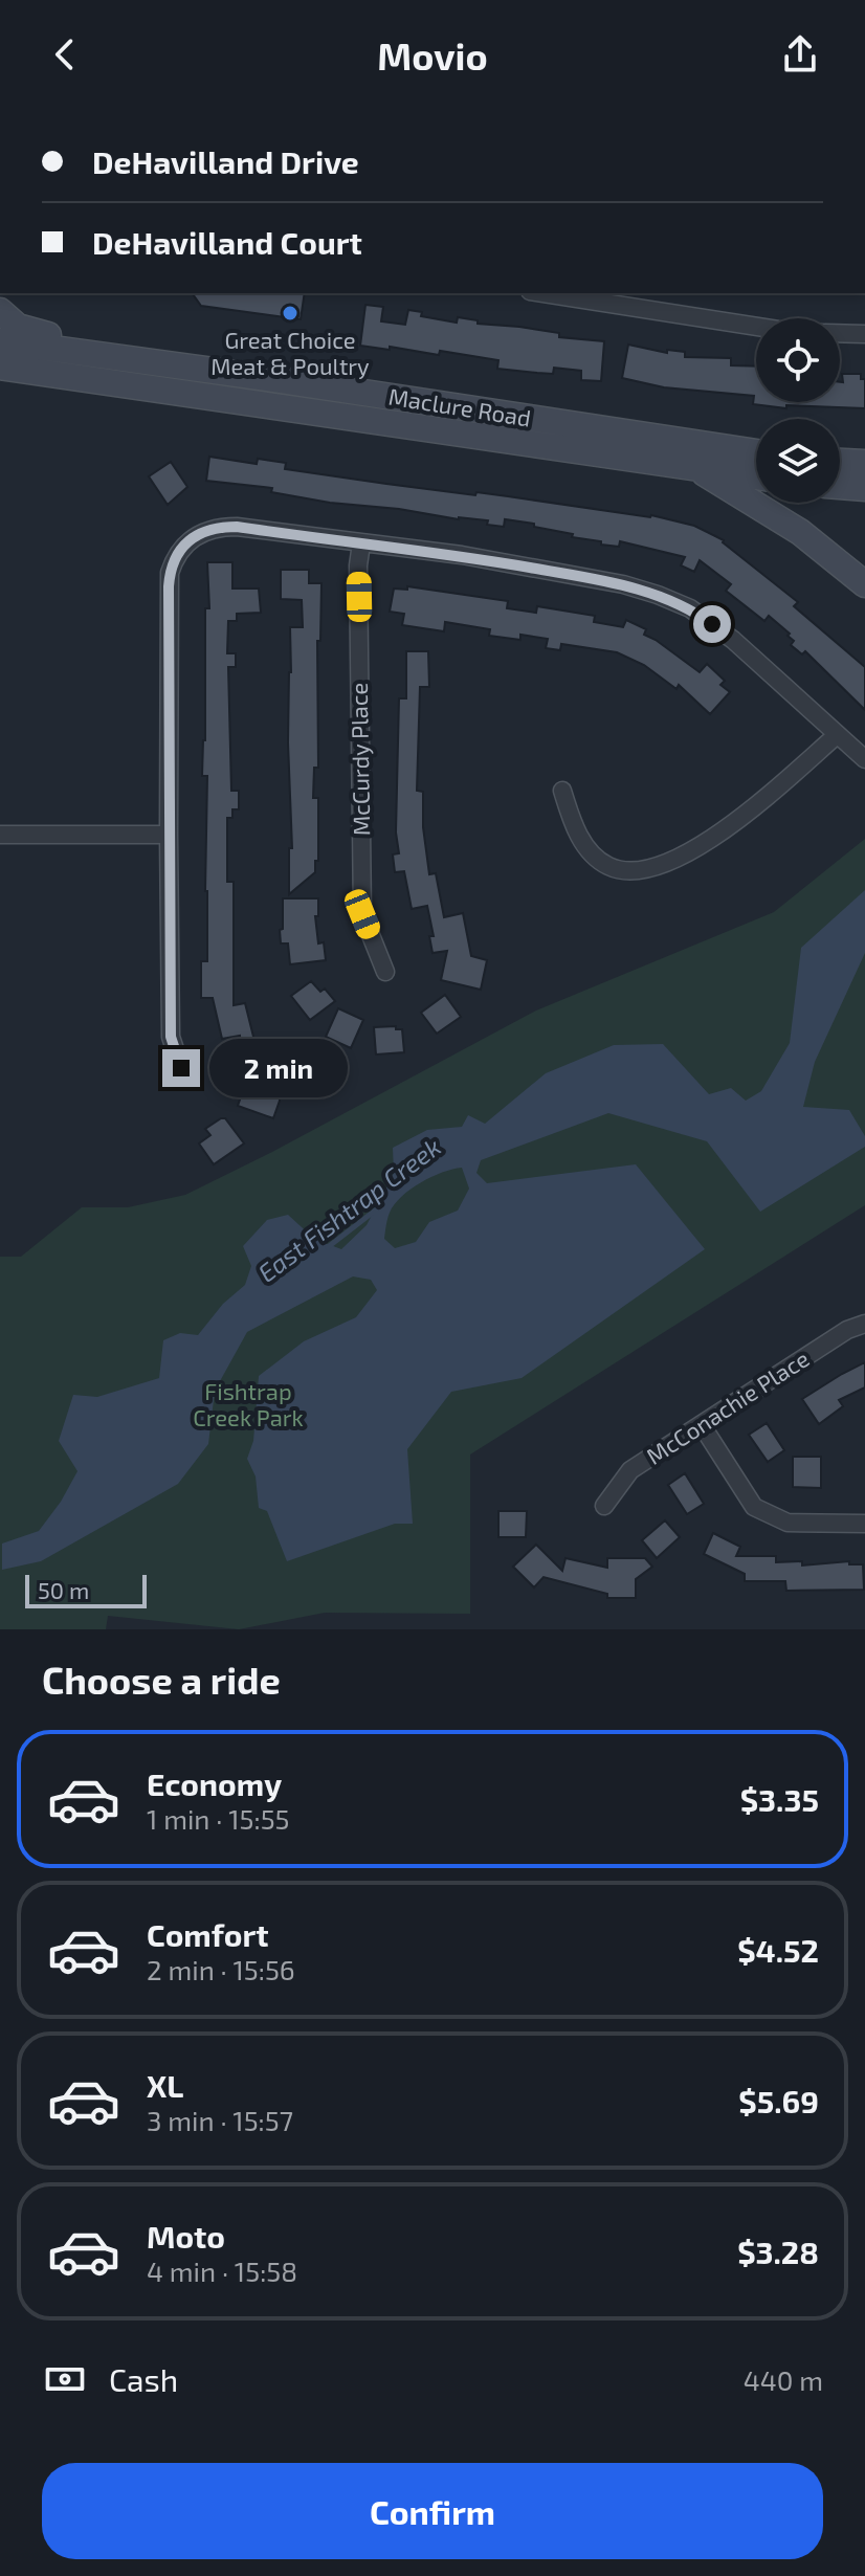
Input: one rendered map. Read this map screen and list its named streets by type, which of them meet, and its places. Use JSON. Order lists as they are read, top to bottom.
{
  "streets": {
    "main road": ["Maclure Road"],
    "street": ["McCurdy Place", "McConachie Place"]
  },
  "water": ["East Fishtrap Creek"],
  "parks": ["Fishtrap Creek Park"],
  "places": ["Great Choice Meat & Poultry"],
  "scale_bar": "50 m",
  "page": {
    "header": "Movio",
    "banner": ["DeHavilland Drive", "DeHavilland Court"],
    "bubble": "2 min",
    "scale": "50 m",
    "heading": "Choose a ride",
    "list": [
      {
        "name": "Economy",
        "note": "1 min · 15:55",
        "value": "$3.35"
      },
      {
        "name": "Comfort",
        "note": "2 min · 15:56",
        "value": "$4.52"
      },
      {
        "name": "XL",
        "note": "3 min · 15:57",
        "value": "$5.69"
      },
      {
        "name": "Moto",
        "note": "4 min · 15:58",
        "value": "$3.28"
      }
    ],
    "pay": ["Cash", "440 m"],
    "buttons": "Confirm"
  }
}
